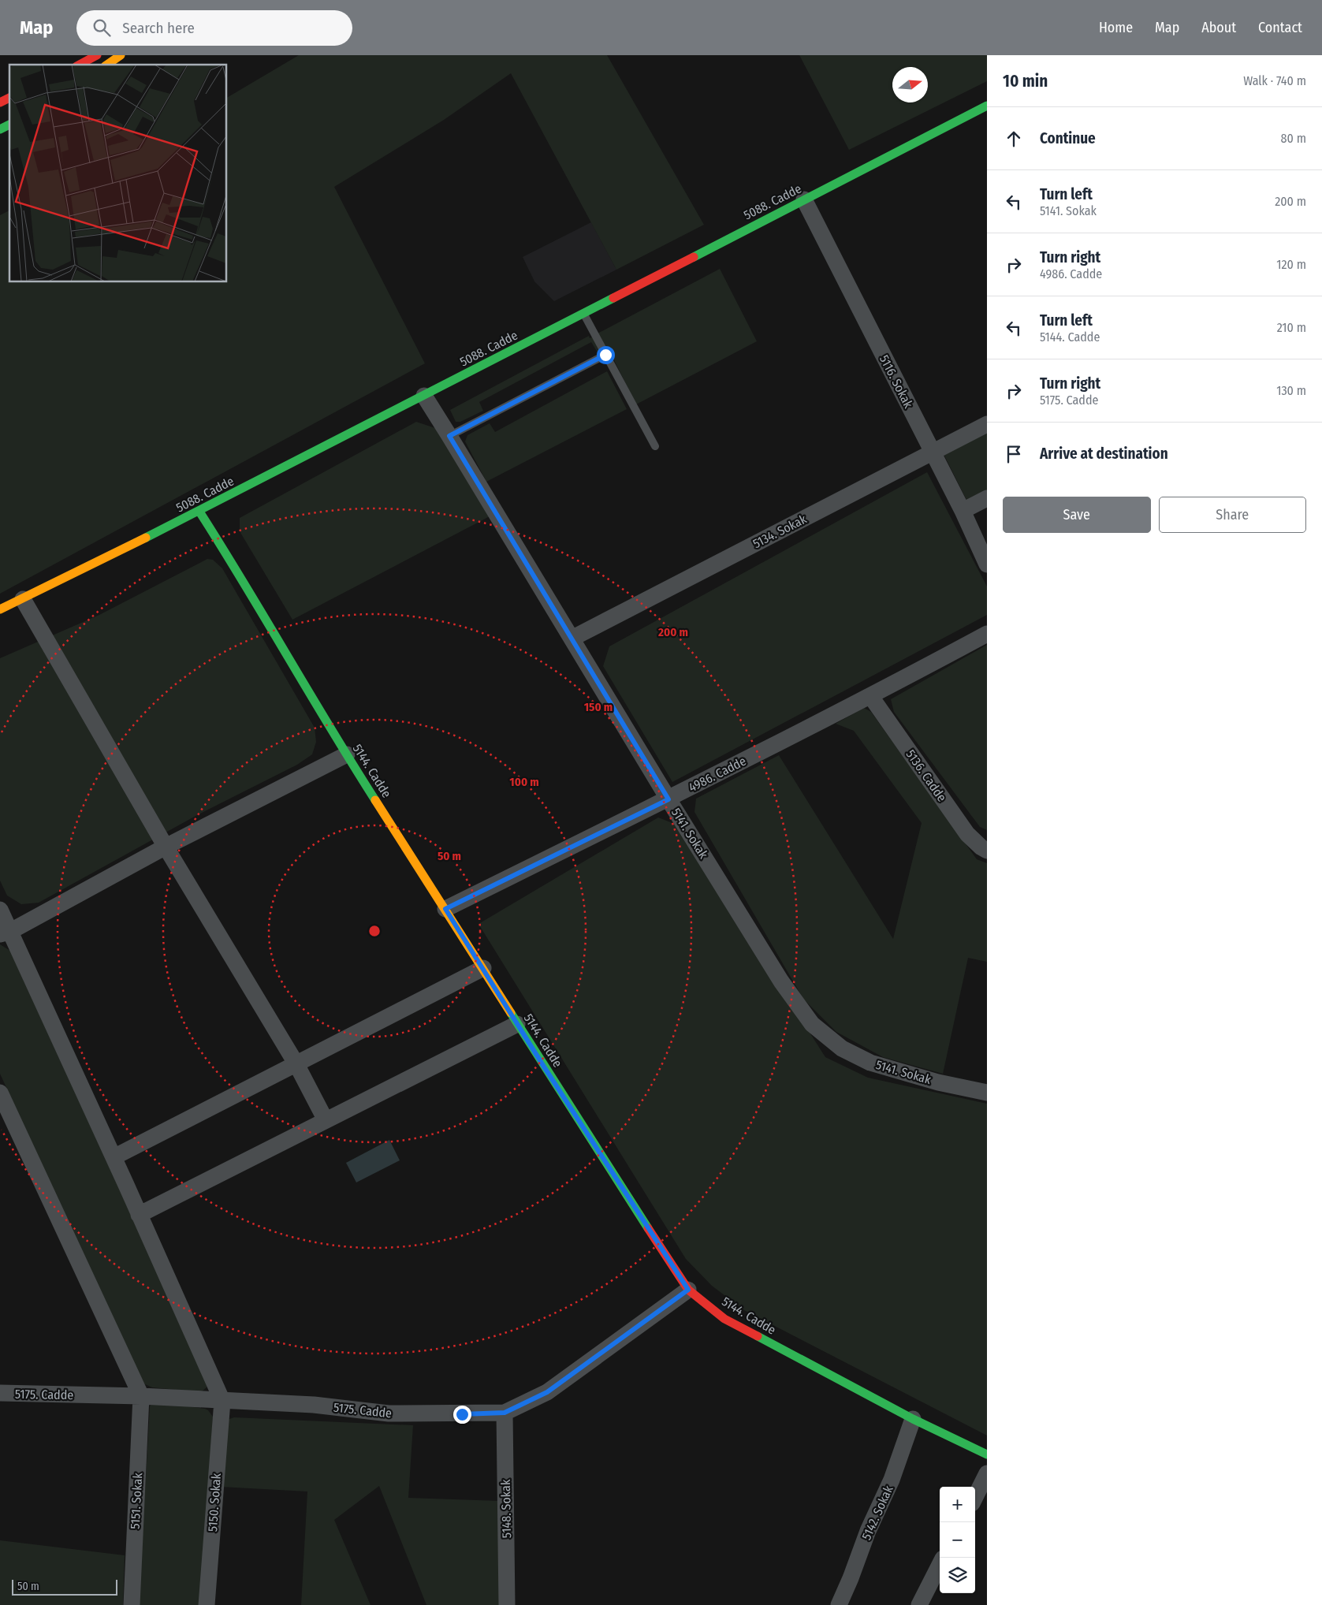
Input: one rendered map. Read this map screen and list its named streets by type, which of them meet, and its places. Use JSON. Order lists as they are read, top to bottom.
{
  "streets": {
    "main road": ["5088. Cadde", "5144. Cadde"],
    "street": [
      "5116. Sokak",
      "5134. Sokak",
      "4986. Cadde",
      "5136. Cadde",
      "5141. Sokak",
      "5175. Cadde",
      "5151. Sokak",
      "5150. Sokak",
      "5148. Sokak",
      "5142. Sokak"
    ]
  },
  "crossings": [
    ["5088. Cadde", "5116. Sokak"],
    ["5088. Cadde", "5144. Cadde"],
    ["5088. Cadde", "5141. Sokak"],
    ["5116. Sokak", "5134. Sokak"],
    ["5134. Sokak", "5141. Sokak"],
    ["5144. Cadde", "4986. Cadde"],
    ["5144. Cadde", "5175. Cadde"],
    ["5144. Cadde", "5142. Sokak"],
    ["4986. Cadde", "5136. Cadde"],
    ["4986. Cadde", "5141. Sokak"],
    ["5175. Cadde", "5151. Sokak"],
    ["5175. Cadde", "5150. Sokak"],
    ["5175. Cadde", "5148. Sokak"]
  ],
  "scale_bar": "50 m",
  "north": "right",
  "page": {
    "header": "Map",
    "search": "Search here",
    "nav": [
      "Home",
      "Map",
      "About",
      "Contact"
    ],
    "heading": ["10 min", "Walk · 740 m"],
    "list": [
      ["Continue", "80 m"],
      ["Turn left", "5141. Sokak", "200 m"],
      ["Turn right", "4986. Cadde", "120 m"],
      ["Turn left", "5144. Cadde", "210 m"],
      ["Turn right", "5175. Cadde", "130 m"],
      "Arrive at destination"
    ],
    "buttons": ["Save", "Share"],
    "map_buttons": ["+", "−"],
    "scale": "50 m"
  },
  "rings": [
    "200 m",
    "150 m",
    "100 m",
    "50 m"
  ]
}
